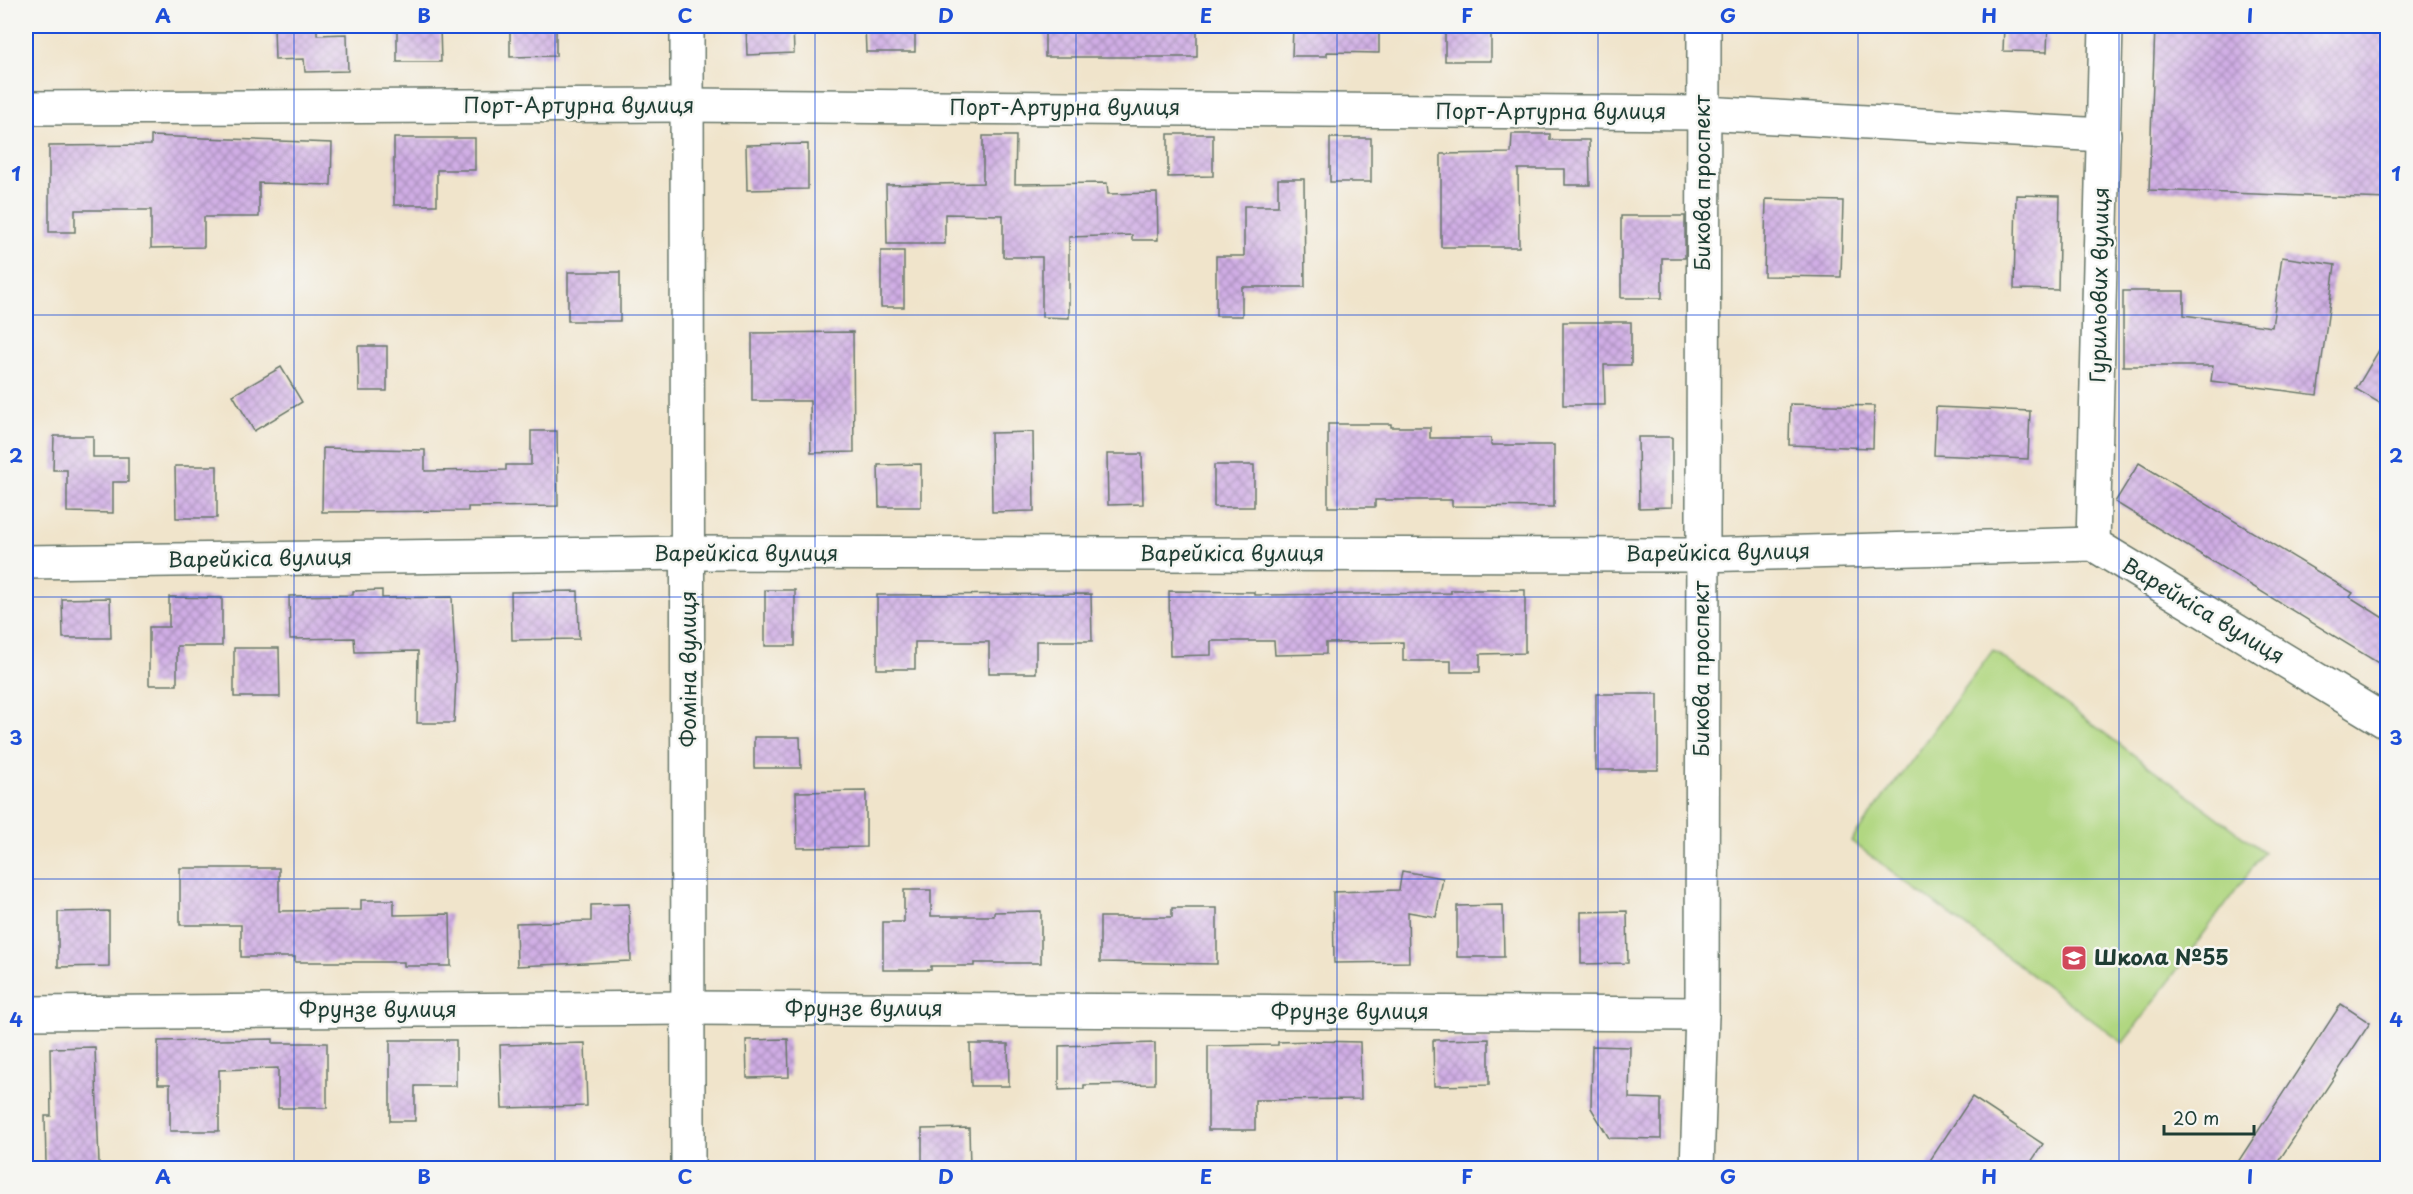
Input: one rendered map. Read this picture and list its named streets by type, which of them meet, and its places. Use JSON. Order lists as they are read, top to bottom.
{
  "streets": {
    "street": [
      "Порт-Артурна вулиця",
      "Бикова проспект",
      "Гурильових вулиця",
      "Варейкіса вулиця",
      "Фоміна вулиця",
      "Фрунзе вулиця"
    ]
  },
  "crossings": [
    ["Порт-Артурна вулиця", "Бикова проспект"],
    ["Порт-Артурна вулиця", "Гурильових вулиця"],
    ["Порт-Артурна вулиця", "Фоміна вулиця"],
    ["Бикова проспект", "Варейкіса вулиця"],
    ["Бикова проспект", "Фрунзе вулиця"],
    ["Гурильових вулиця", "Варейкіса вулиця"],
    ["Варейкіса вулиця", "Фоміна вулиця"],
    ["Фоміна вулиця", "Фрунзе вулиця"]
  ],
  "places": {
    "school or university": ["Школа №55"]
  },
  "scale_bar": "20 m",
  "grid": {
    "columns": [
      "A",
      "B",
      "C",
      "D",
      "E",
      "F",
      "G",
      "H",
      "I"
    ],
    "rows": [
      "1",
      "2",
      "3",
      "4"
    ]
  }
}
